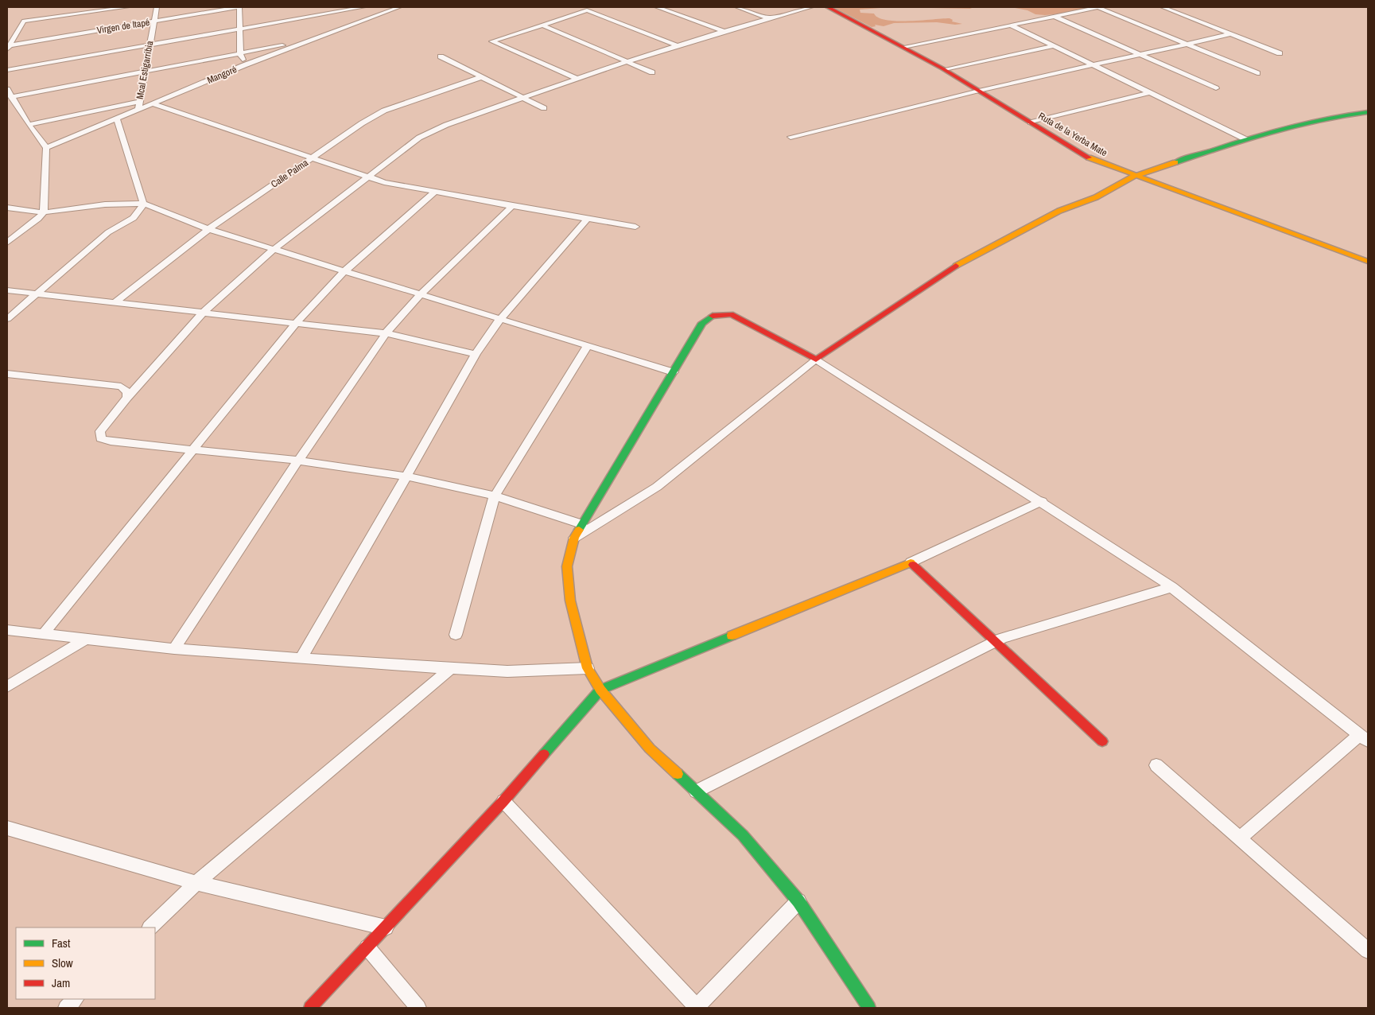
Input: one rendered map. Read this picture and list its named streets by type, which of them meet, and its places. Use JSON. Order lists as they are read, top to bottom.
{
  "streets": {
    "street": [
      "Virgen de Itapé",
      "Mcal Estigarribia",
      "Mangoré",
      "Ruta de la Yerba Mate",
      "Calle Palma"
    ]
  },
  "crossings": [
    ["Virgen de Itapé", "Mcal Estigarribia"],
    ["Mcal Estigarribia", "Mangoré"]
  ],
  "legend": ["Fast", "Slow", "Jam"]
}
